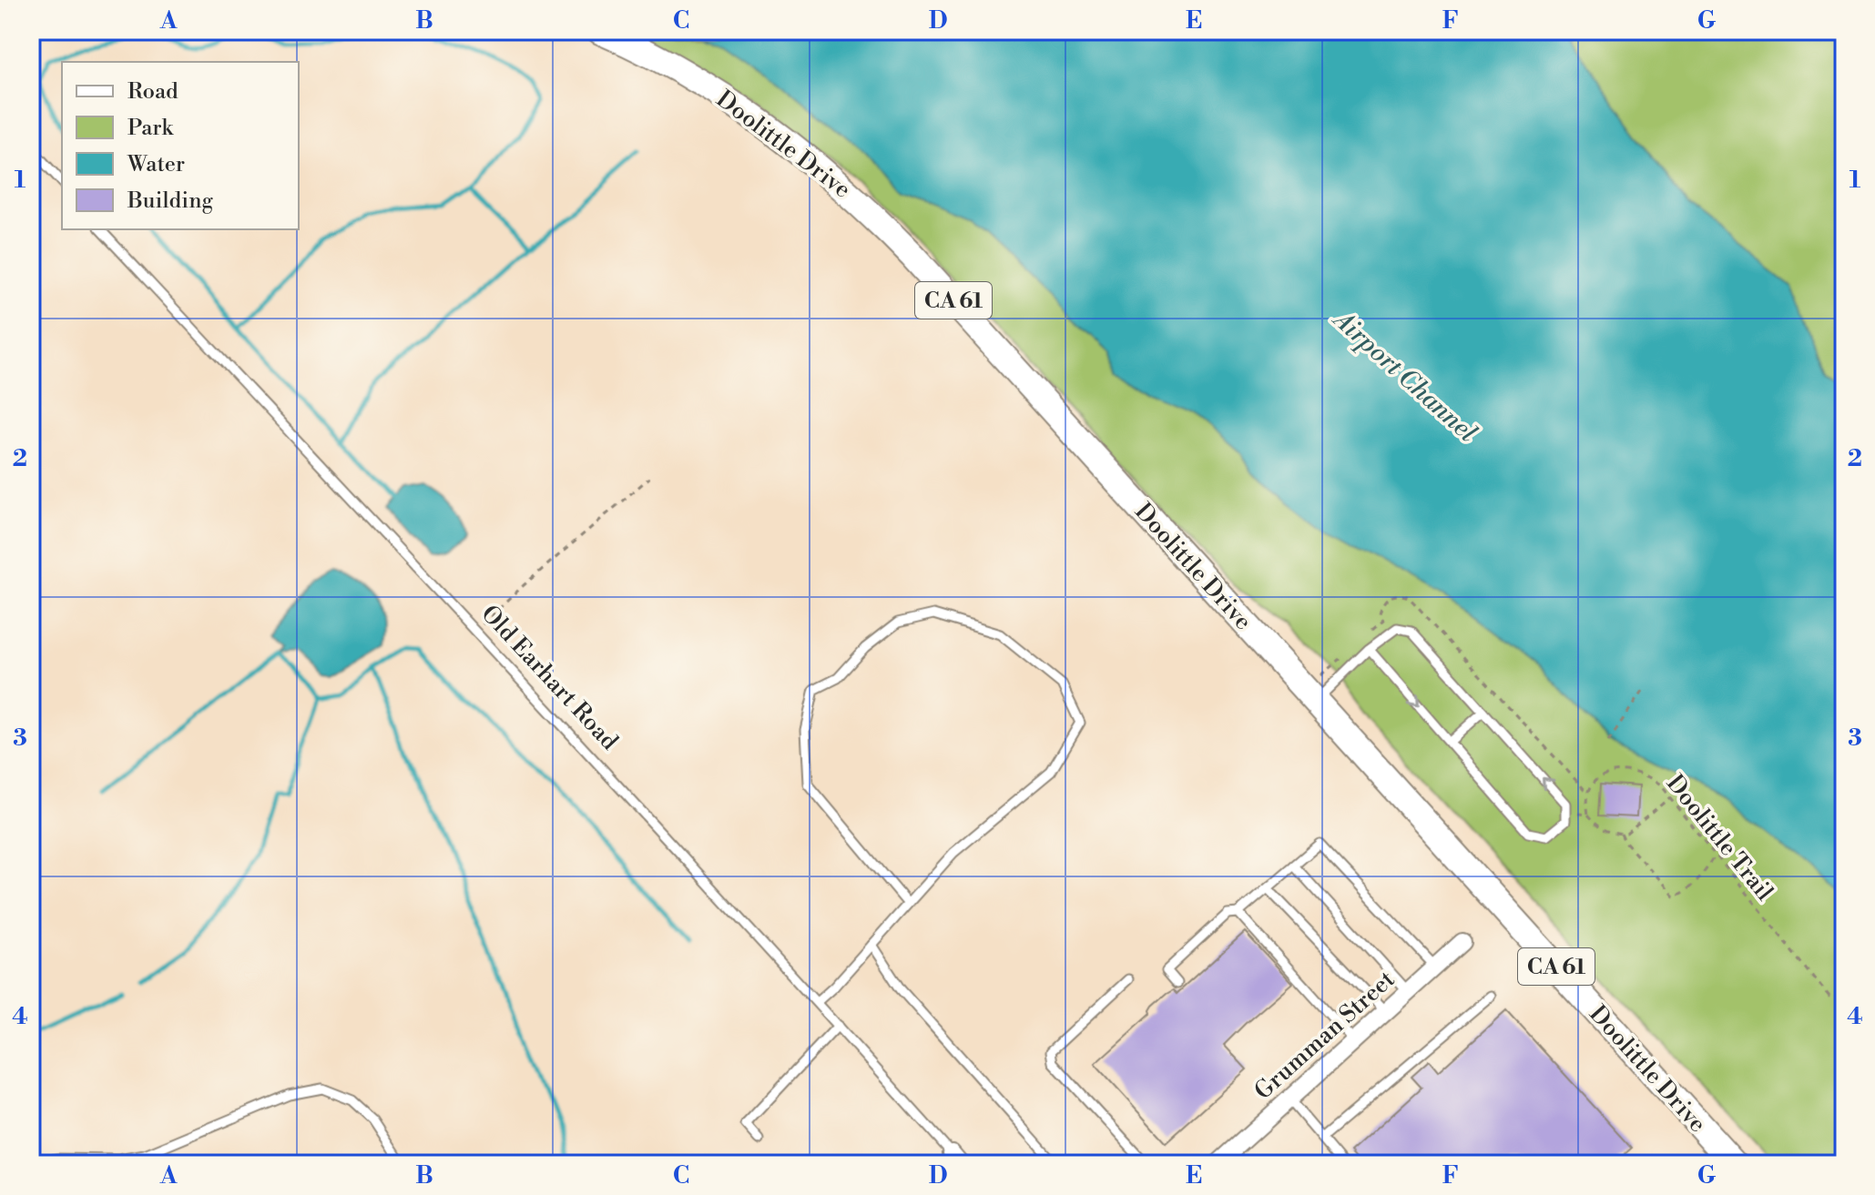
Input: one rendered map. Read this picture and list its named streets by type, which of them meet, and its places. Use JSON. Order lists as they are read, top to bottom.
{
  "streets": {
    "main road": ["Doolittle Drive", "CA 61"],
    "street": ["Grumman Street"],
    "lane": ["Old Earhart Road"],
    "path": ["Doolittle Trail"]
  },
  "water": ["Airport Channel"],
  "legend": [
    "Road",
    "Park",
    "Water",
    "Building"
  ],
  "grid": {
    "columns": [
      "A",
      "B",
      "C",
      "D",
      "E",
      "F",
      "G"
    ],
    "rows": [
      "1",
      "2",
      "3",
      "4"
    ]
  }
}
